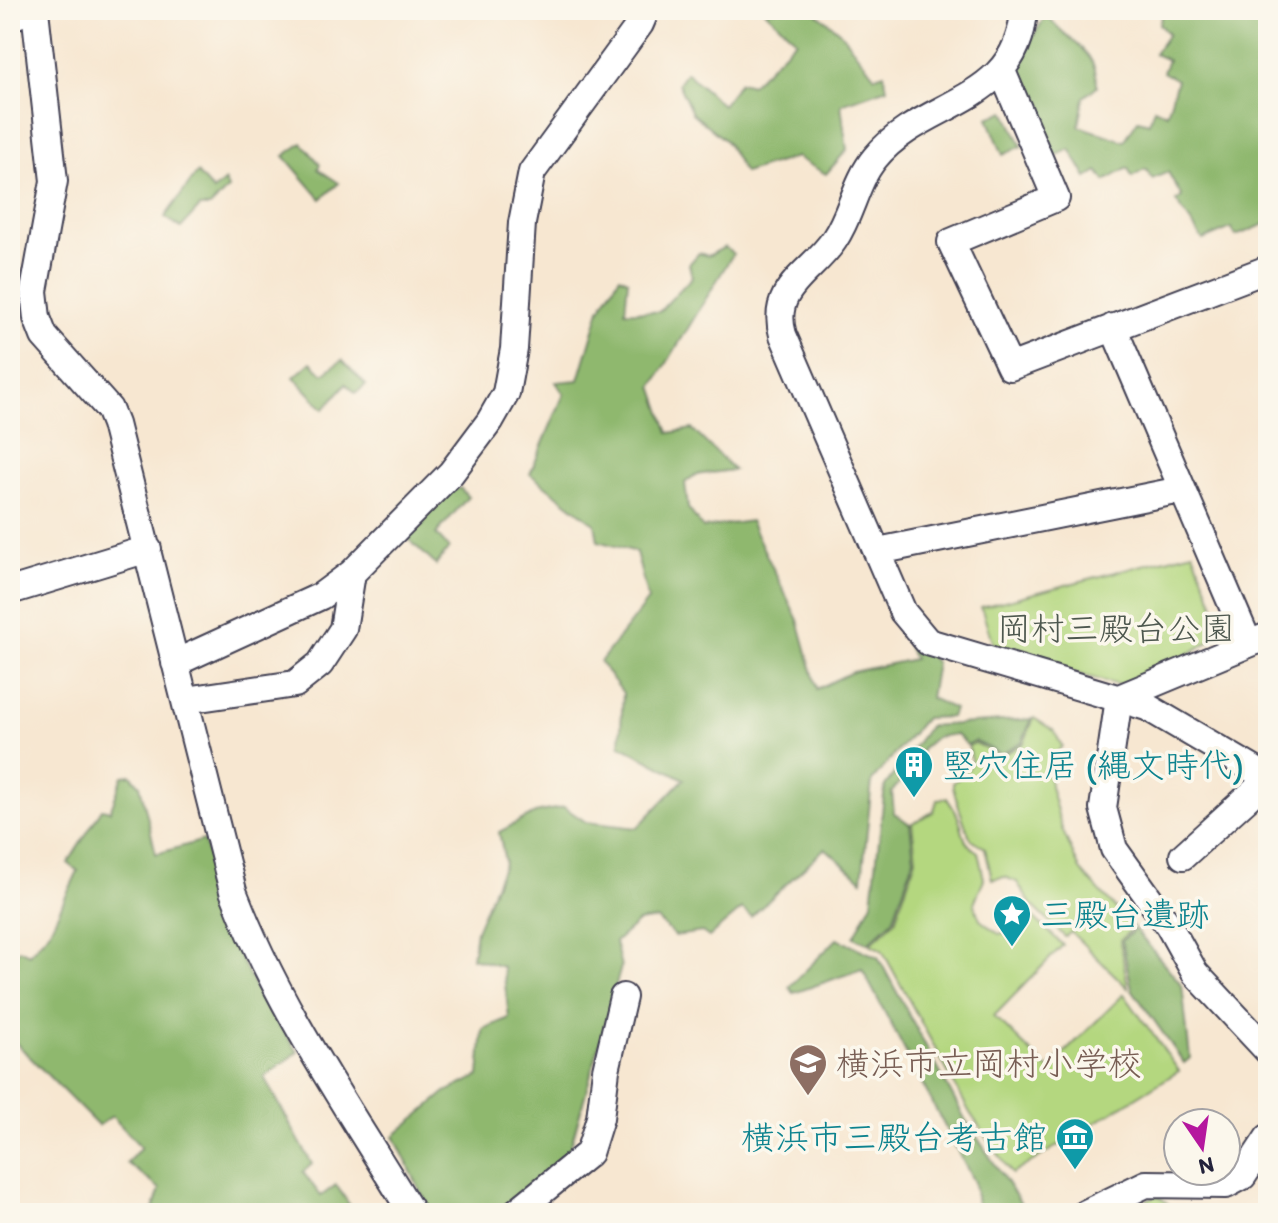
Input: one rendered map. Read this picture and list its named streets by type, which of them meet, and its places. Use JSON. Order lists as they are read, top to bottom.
{
  "parks": ["岡村三殿台公園"],
  "places": {
    "building": ["竪穴住居 (縄文時代)"],
    "place": ["三殿台遺跡"],
    "school or university": ["横浜市立岡村小学校"],
    "museum": ["横浜市三殿台考古館"]
  },
  "north": "bottom"
}
